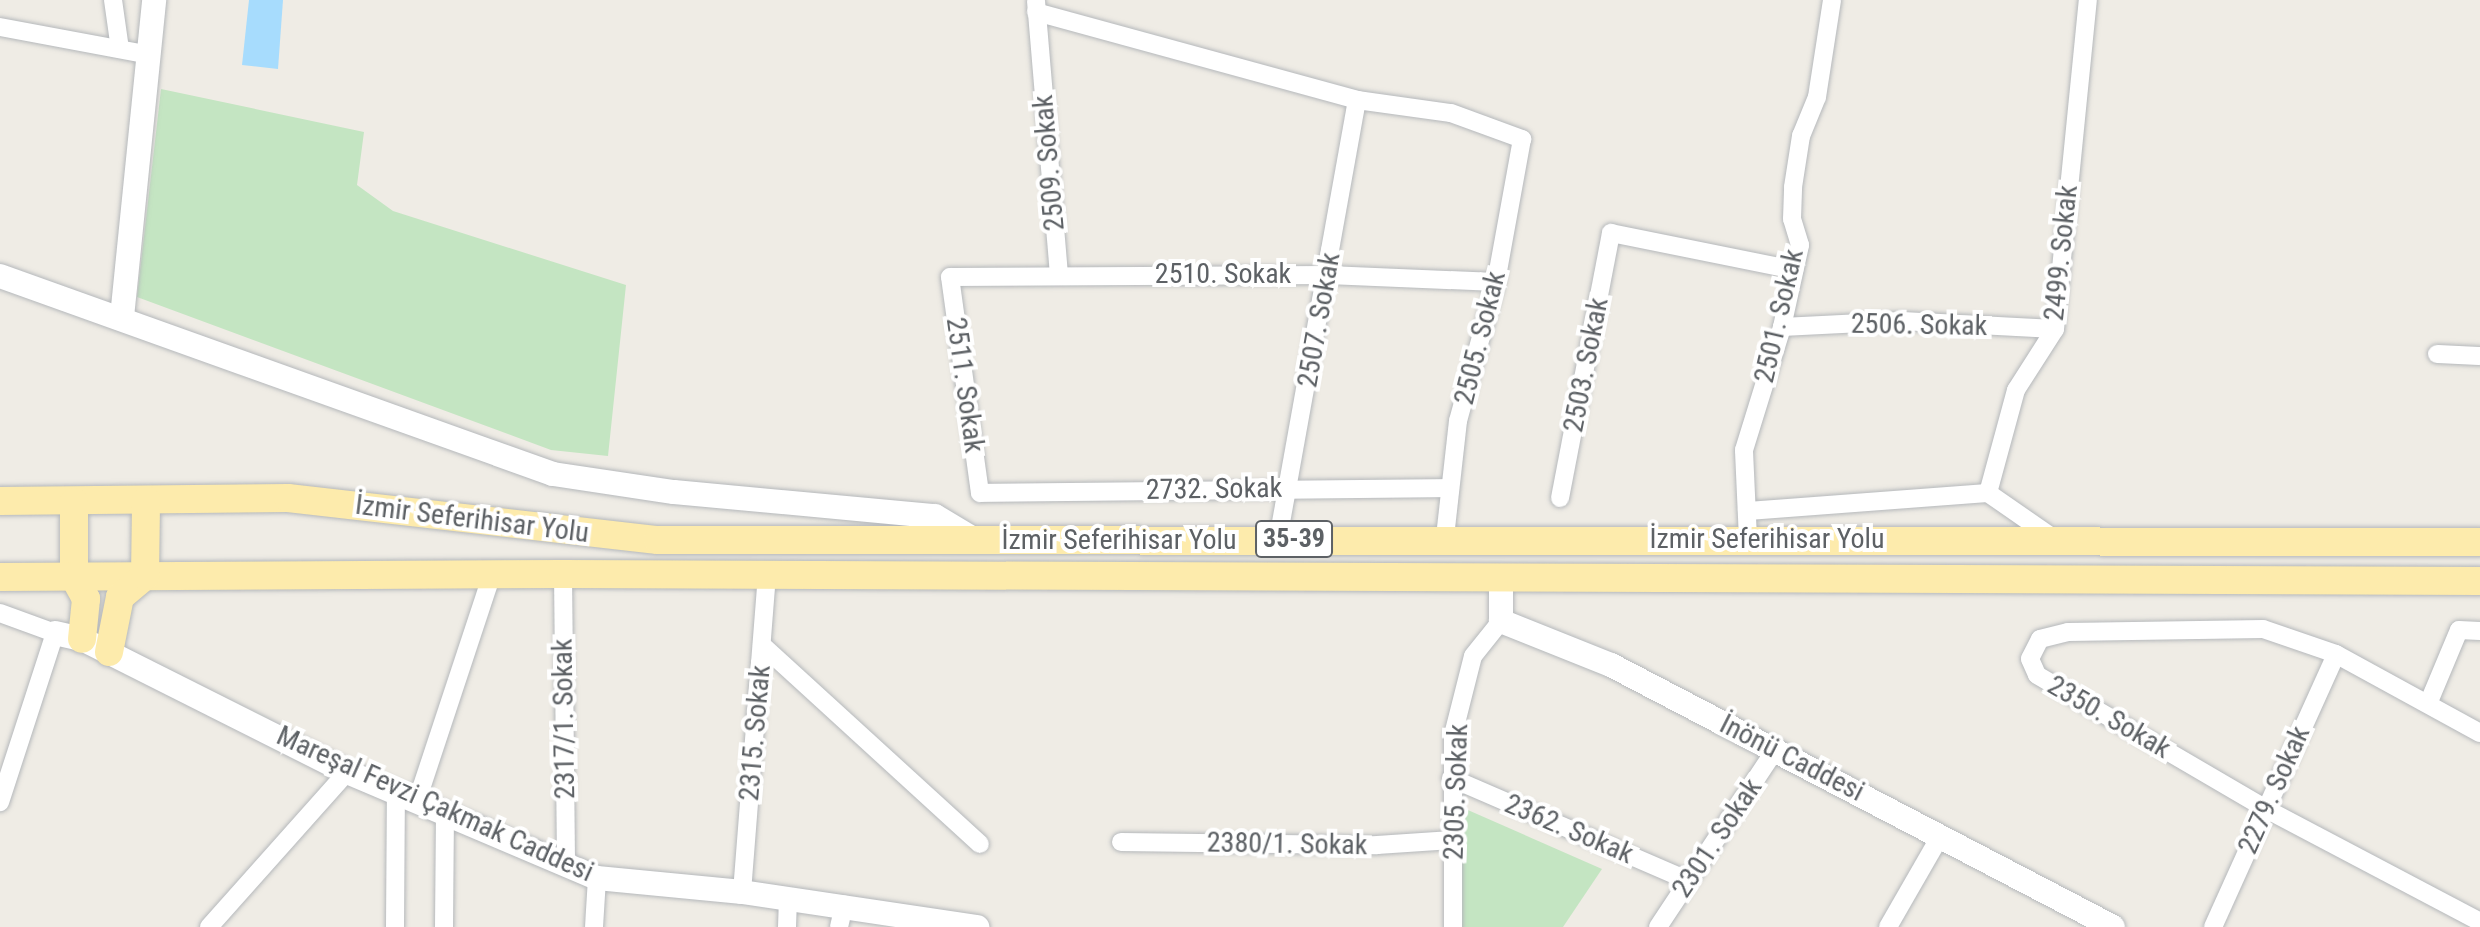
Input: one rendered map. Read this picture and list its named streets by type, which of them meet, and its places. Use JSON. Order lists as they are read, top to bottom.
{
  "streets": {
    "main road": ["İzmir Seferihisar Yolu", "35-39"],
    "street": [
      "2509. Sokak",
      "2499. Sokak",
      "2510. Sokak",
      "2501. Sokak",
      "2507. Sokak",
      "2506. Sokak",
      "2505. Sokak",
      "2503. Sokak",
      "2511. Sokak",
      "2732. Sokak",
      "2350. Sokak",
      "2317/1. Sokak",
      "2315. Sokak",
      "İnönü Caddesi",
      "2279. Sokak",
      "2305. Sokak",
      "Mareşal Fevzi Çakmak Caddesi",
      "2362. Sokak",
      "2301. Sokak",
      "2380/1. Sokak"
    ]
  },
  "crossings": [
    ["2509. Sokak", "2510. Sokak"],
    ["2499. Sokak", "2506. Sokak"],
    ["2510. Sokak", "2507. Sokak"],
    ["2510. Sokak", "2505. Sokak"],
    ["2510. Sokak", "2511. Sokak"],
    ["2501. Sokak", "2506. Sokak"],
    ["2501. Sokak", "2503. Sokak"],
    ["2501. Sokak", "İzmir Seferihisar Yolu"],
    ["2507. Sokak", "2505. Sokak"],
    ["2507. Sokak", "2732. Sokak"],
    ["2507. Sokak", "İzmir Seferihisar Yolu"],
    ["2505. Sokak", "2732. Sokak"],
    ["2505. Sokak", "İzmir Seferihisar Yolu"],
    ["2511. Sokak", "2732. Sokak"],
    ["İzmir Seferihisar Yolu", "2317/1. Sokak"],
    ["İzmir Seferihisar Yolu", "2315. Sokak"],
    ["2350. Sokak", "2279. Sokak"],
    ["2317/1. Sokak", "Mareşal Fevzi Çakmak Caddesi"],
    ["2315. Sokak", "Mareşal Fevzi Çakmak Caddesi"],
    ["İnönü Caddesi", "2305. Sokak"],
    ["İnönü Caddesi", "2301. Sokak"],
    ["2305. Sokak", "2362. Sokak"],
    ["2305. Sokak", "2380/1. Sokak"],
    ["2362. Sokak", "2301. Sokak"]
  ]
}
